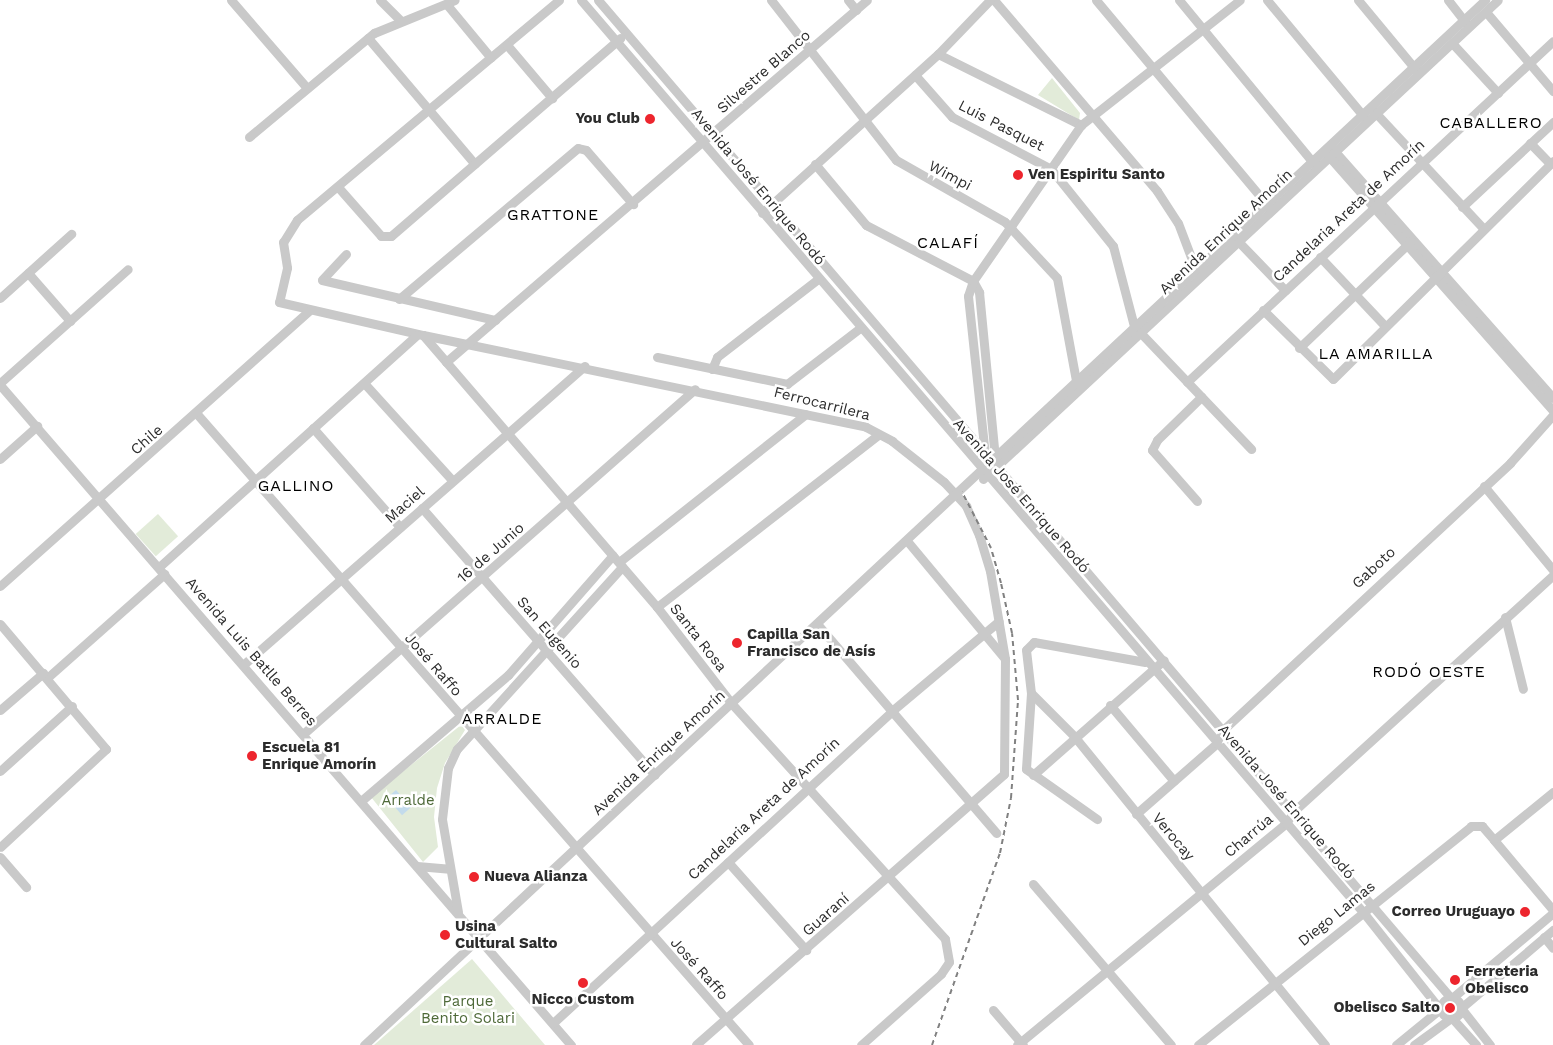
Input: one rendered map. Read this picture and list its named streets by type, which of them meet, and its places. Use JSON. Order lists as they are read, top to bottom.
{
  "streets": {
    "street": [
      "Silvestre Blanco",
      "Luis Pasquet",
      "Wimpi",
      "Avenida José Enrique Rodó",
      "Candelaria Areta de Amorín",
      "Avenida Enrique Amorín",
      "Ferrocarrilera",
      "Chile",
      "Maciel",
      "16 de Junio",
      "Gaboto",
      "San Eugenio",
      "Santa Rosa",
      "Avenida Luis Batlle Berres",
      "José Raffo",
      "Charrúa",
      "Verocay",
      "Diego Lamas",
      "Guaraní"
    ]
  },
  "crossings": [
    ["Silvestre Blanco", "Wimpi"],
    ["Silvestre Blanco", "Avenida José Enrique Rodó"],
    ["Silvestre Blanco", "Ferrocarrilera"],
    ["Silvestre Blanco", "Santa Rosa"],
    ["Luis Pasquet", "Avenida Enrique Amorín"],
    ["Wimpi", "Avenida Enrique Amorín"],
    ["Avenida José Enrique Rodó", "Avenida Enrique Amorín"],
    ["Avenida José Enrique Rodó", "Gaboto"],
    ["Avenida José Enrique Rodó", "Charrúa"],
    ["Avenida José Enrique Rodó", "Diego Lamas"],
    ["Candelaria Areta de Amorín", "Ferrocarrilera"],
    ["Candelaria Areta de Amorín", "Santa Rosa"],
    ["Candelaria Areta de Amorín", "Avenida Luis Batlle Berres"],
    ["Candelaria Areta de Amorín", "José Raffo"],
    ["Avenida Enrique Amorín", "Ferrocarrilera"],
    ["Avenida Enrique Amorín", "San Eugenio"],
    ["Avenida Enrique Amorín", "Santa Rosa"],
    ["Avenida Enrique Amorín", "Avenida Luis Batlle Berres"],
    ["Avenida Enrique Amorín", "José Raffo"],
    ["Ferrocarrilera", "Chile"],
    ["Ferrocarrilera", "Maciel"],
    ["Ferrocarrilera", "16 de Junio"],
    ["Ferrocarrilera", "Santa Rosa"],
    ["Ferrocarrilera", "Guaraní"],
    ["Chile", "Avenida Luis Batlle Berres"],
    ["Chile", "José Raffo"],
    ["Maciel", "San Eugenio"],
    ["Maciel", "Santa Rosa"],
    ["Maciel", "Avenida Luis Batlle Berres"],
    ["Maciel", "José Raffo"],
    ["16 de Junio", "San Eugenio"],
    ["16 de Junio", "Santa Rosa"],
    ["16 de Junio", "Avenida Luis Batlle Berres"],
    ["16 de Junio", "José Raffo"],
    ["Santa Rosa", "Guaraní"],
    ["José Raffo", "Guaraní"],
    ["Charrúa", "Verocay"],
    ["Verocay", "Diego Lamas"]
  ],
  "districts": [
    "CABALLERO",
    "GRATTONE",
    "CALAFÍ",
    "LA AMARILLA",
    "GALLINO",
    "RODÓ OESTE",
    "ARRALDE"
  ],
  "parks": ["Arralde", "Parque Benito Solari"],
  "places": [
    "You Club",
    "Ven Espiritu Santo",
    "Capilla San Francisco de Asís",
    "Escuela 81 Enrique Amorín",
    "Nueva Alianza",
    "Correo Uruguayo",
    "Usina Cultural Salto",
    "Ferreteria Obelisco",
    "Nicco Custom",
    "Obelisco Salto"
  ]
}
